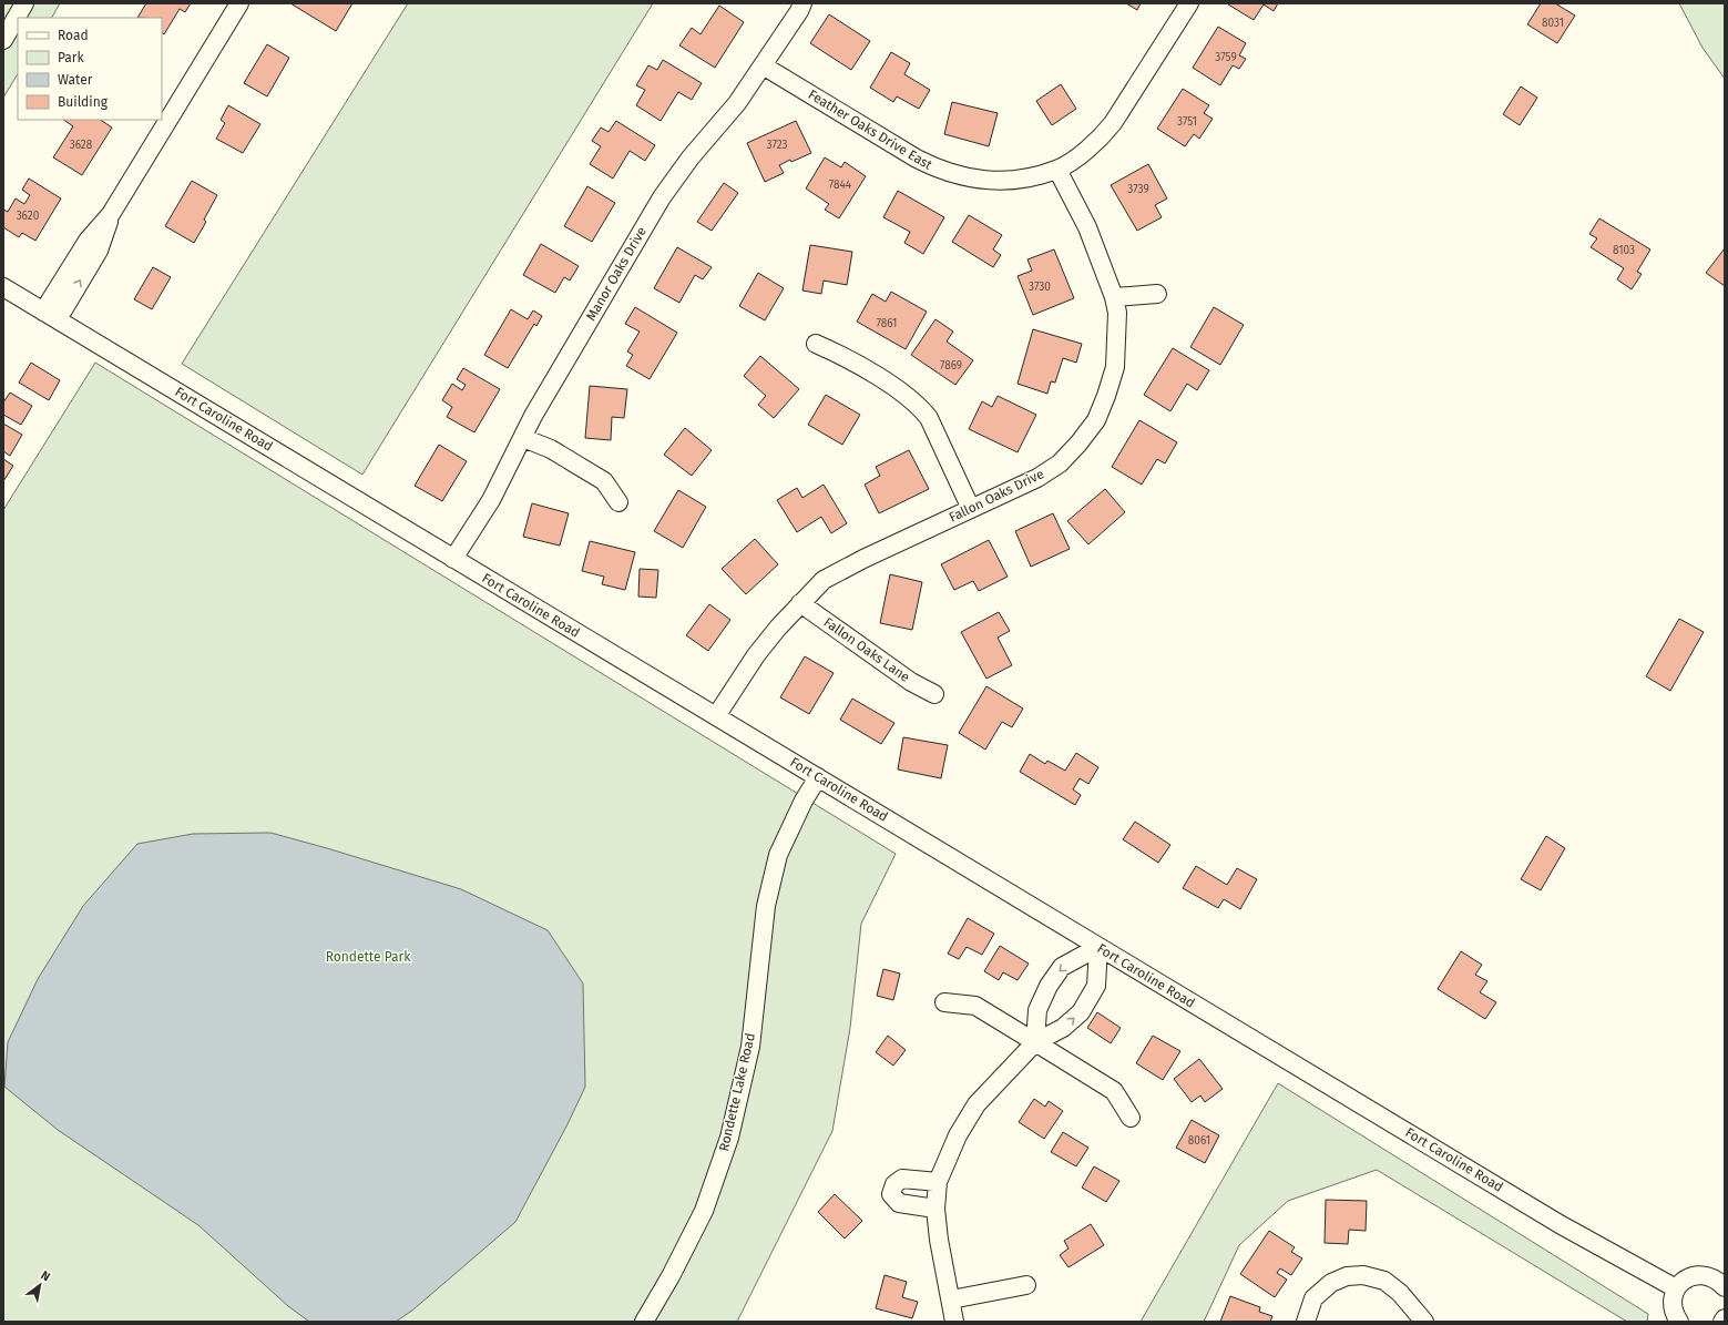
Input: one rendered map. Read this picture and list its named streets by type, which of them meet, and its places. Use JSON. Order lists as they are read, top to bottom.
{
  "streets": {
    "street": [
      "Feather Oaks Drive East",
      "Manor Oaks Drive",
      "Fort Caroline Road",
      "Fallon Oaks Drive",
      "Fallon Oaks Lane",
      "Rondette Lake Road"
    ]
  },
  "crossings": [
    ["Feather Oaks Drive East", "Manor Oaks Drive"],
    ["Feather Oaks Drive East", "Fallon Oaks Drive"],
    ["Manor Oaks Drive", "Fort Caroline Road"],
    ["Fort Caroline Road", "Fallon Oaks Drive"],
    ["Fort Caroline Road", "Rondette Lake Road"],
    ["Fallon Oaks Drive", "Fallon Oaks Lane"]
  ],
  "parks": ["Rondette Park"],
  "house_numbers": [
    "8031",
    "3759",
    "3751",
    "3628",
    "3723",
    "7844",
    "3739",
    "3620",
    "8103",
    "3730",
    "7861",
    "7869",
    "8061"
  ],
  "legend": [
    "Road",
    "Park",
    "Water",
    "Building"
  ],
  "north": "top right"
}
